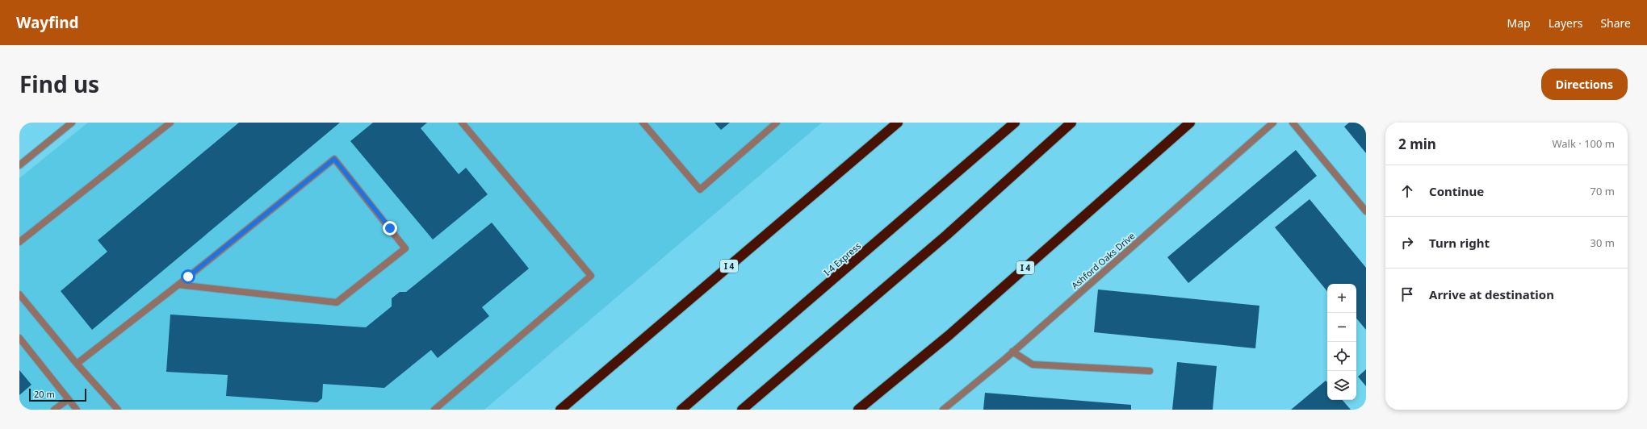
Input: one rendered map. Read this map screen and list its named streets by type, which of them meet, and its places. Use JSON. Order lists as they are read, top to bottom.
{
  "streets": {
    "highway": ["I-4 Express", "I 4"],
    "street": ["Ashford Oaks Drive"]
  },
  "scale_bar": "20 m",
  "page": {
    "header": "Wayfind",
    "nav": ["Map", "Layers", "Share"],
    "title": "Find us",
    "buttons": "Directions",
    "heading": ["2 min", "Walk · 100 m"],
    "list": [
      ["Continue", "70 m"],
      ["Turn right", "30 m"],
      "Arrive at destination"
    ],
    "map_buttons": ["+", "−"],
    "scale": "20 m"
  }
}
